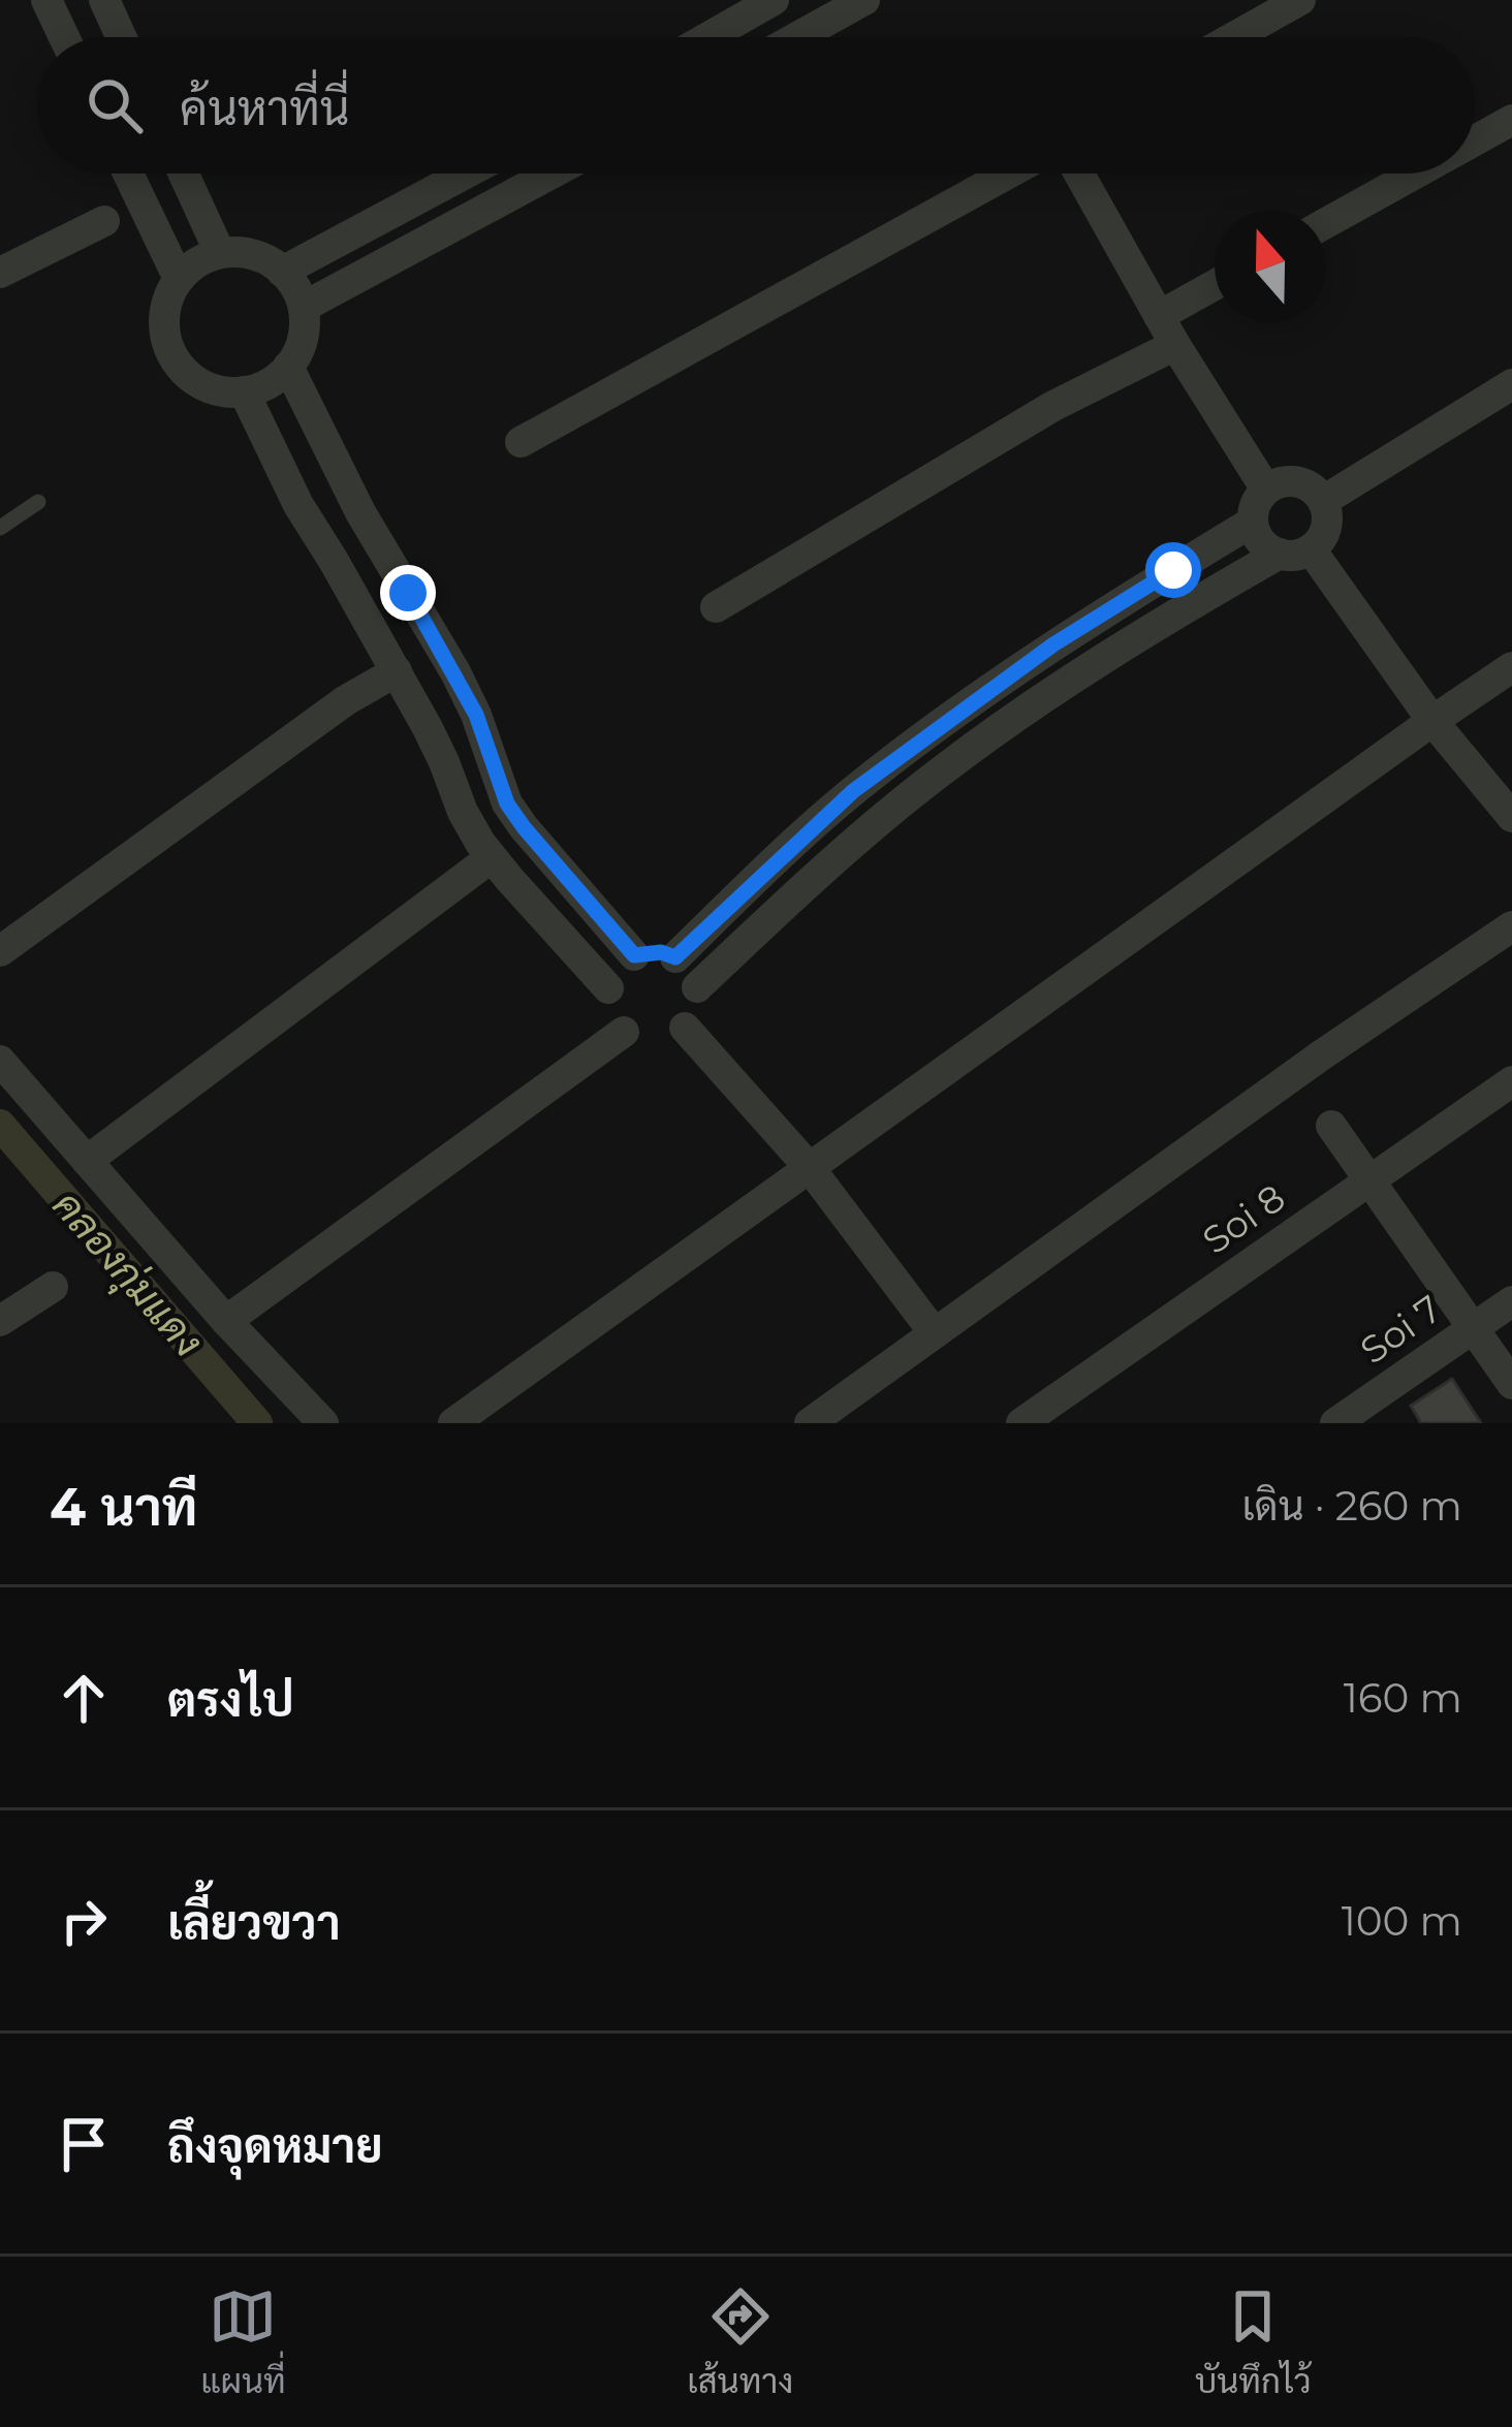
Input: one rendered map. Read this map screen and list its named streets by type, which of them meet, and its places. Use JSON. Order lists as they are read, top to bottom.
{
  "streets": {
    "street": ["Soi 8", "Soi 7"]
  },
  "water": ["คลองกุ่มแดง"],
  "north": "top",
  "page": {
    "search": "ค้นหาที่นี่",
    "heading": ["4 นาที", "เดิน · 260 m"],
    "list": [
      ["ตรงไป", "160 m"],
      ["เลี้ยวขวา", "100 m"],
      "ถึงจุดหมาย"
    ],
    "nav": ["แผนที่", "เส้นทาง", "บันทึกไว้"]
  }
}
